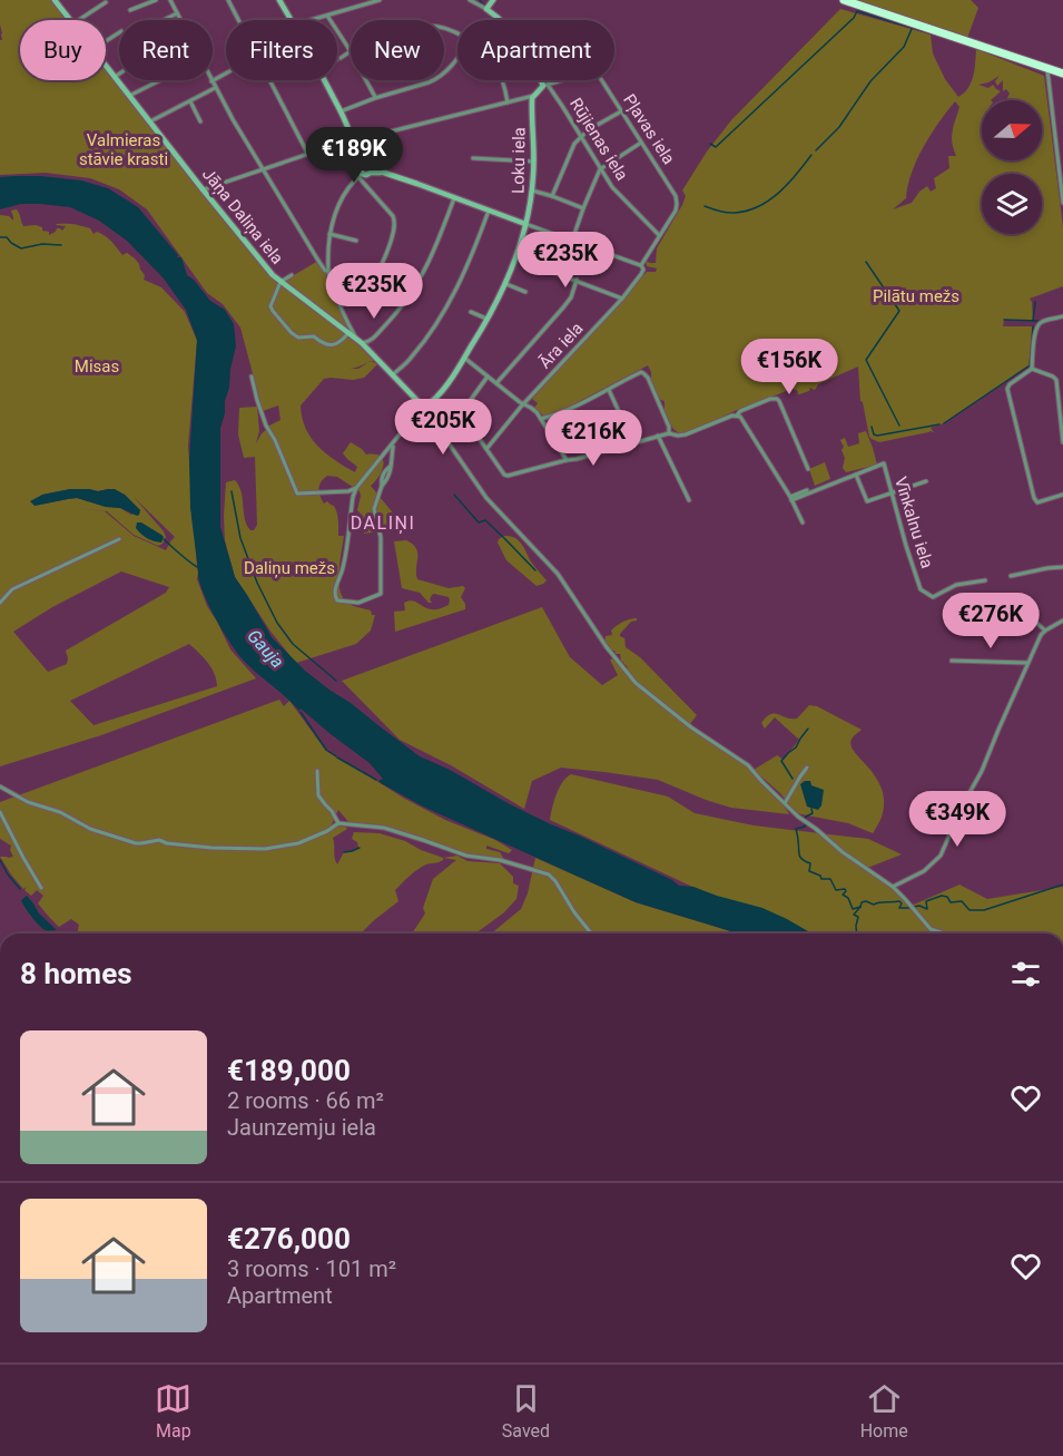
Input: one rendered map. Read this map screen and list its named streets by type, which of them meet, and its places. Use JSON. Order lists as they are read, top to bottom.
{
  "streets": {
    "street": [
      "Pļavas iela",
      "Rūjienas iela",
      "Loku iela",
      "Jāņa Daliņa iela",
      "Āra iela",
      "Vīnkalnu iela"
    ]
  },
  "crossings": [
    ["Pļavas iela", "Rūjienas iela"],
    ["Pļavas iela", "Āra iela"],
    ["Rūjienas iela", "Āra iela"],
    ["Loku iela", "Jāņa Daliņa iela"]
  ],
  "districts": ["DALIŅI"],
  "water": ["Gauja"],
  "parks": [
    "Valmieras stāvie krasti",
    "Pilātu mežs",
    "Misas",
    "Daliņu mežs"
  ],
  "north": "right",
  "page": {
    "chip": [
      "Buy",
      "Rent",
      "Filters",
      "New",
      "Apartment"
    ],
    "price": [
      "€189K",
      "€235K",
      "€235K",
      "€156K",
      "€205K",
      "€216K",
      "€276K",
      "€349K"
    ],
    "heading": "8 homes",
    "list": [
      {
        "name": "€189,000",
        "note": "2 rooms · 66 m² · Jaunzemju iela"
      },
      {
        "name": "€276,000",
        "note": "3 rooms · 101 m² · Apartment"
      }
    ],
    "tabs": ["Map", "Saved", "Home"]
  }
}
